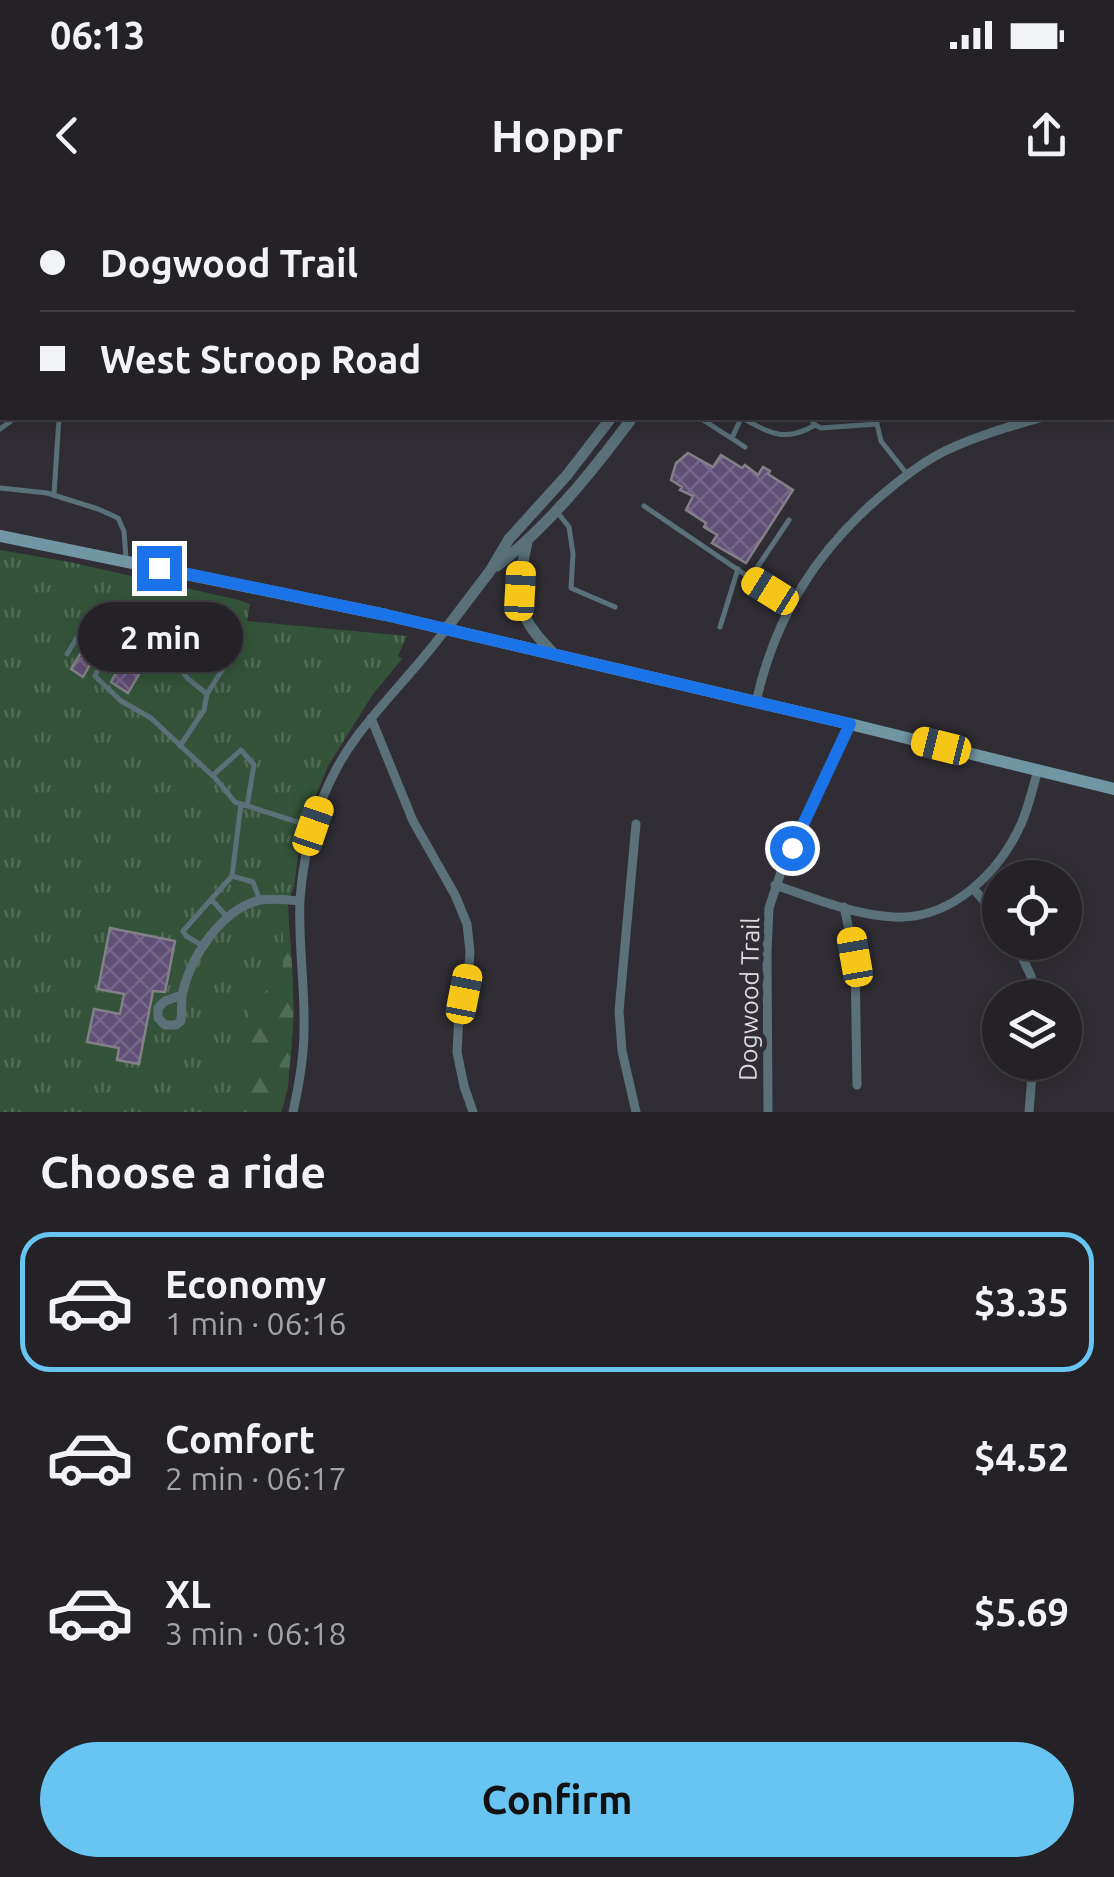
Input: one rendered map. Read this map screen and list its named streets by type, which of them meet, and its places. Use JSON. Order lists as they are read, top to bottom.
{
  "streets": {
    "street": ["Dogwood Trail"]
  },
  "page": {
    "status": "06:13",
    "header": "Hoppr",
    "banner": ["Dogwood Trail", "West Stroop Road"],
    "bubble": "2 min",
    "heading": "Choose a ride",
    "list": [
      {
        "name": "Economy",
        "note": "1 min · 06:16",
        "value": "$3.35"
      },
      {
        "name": "Comfort",
        "note": "2 min · 06:17",
        "value": "$4.52"
      },
      {
        "name": "XL",
        "note": "3 min · 06:18",
        "value": "$5.69"
      }
    ],
    "buttons": "Confirm"
  }
}
